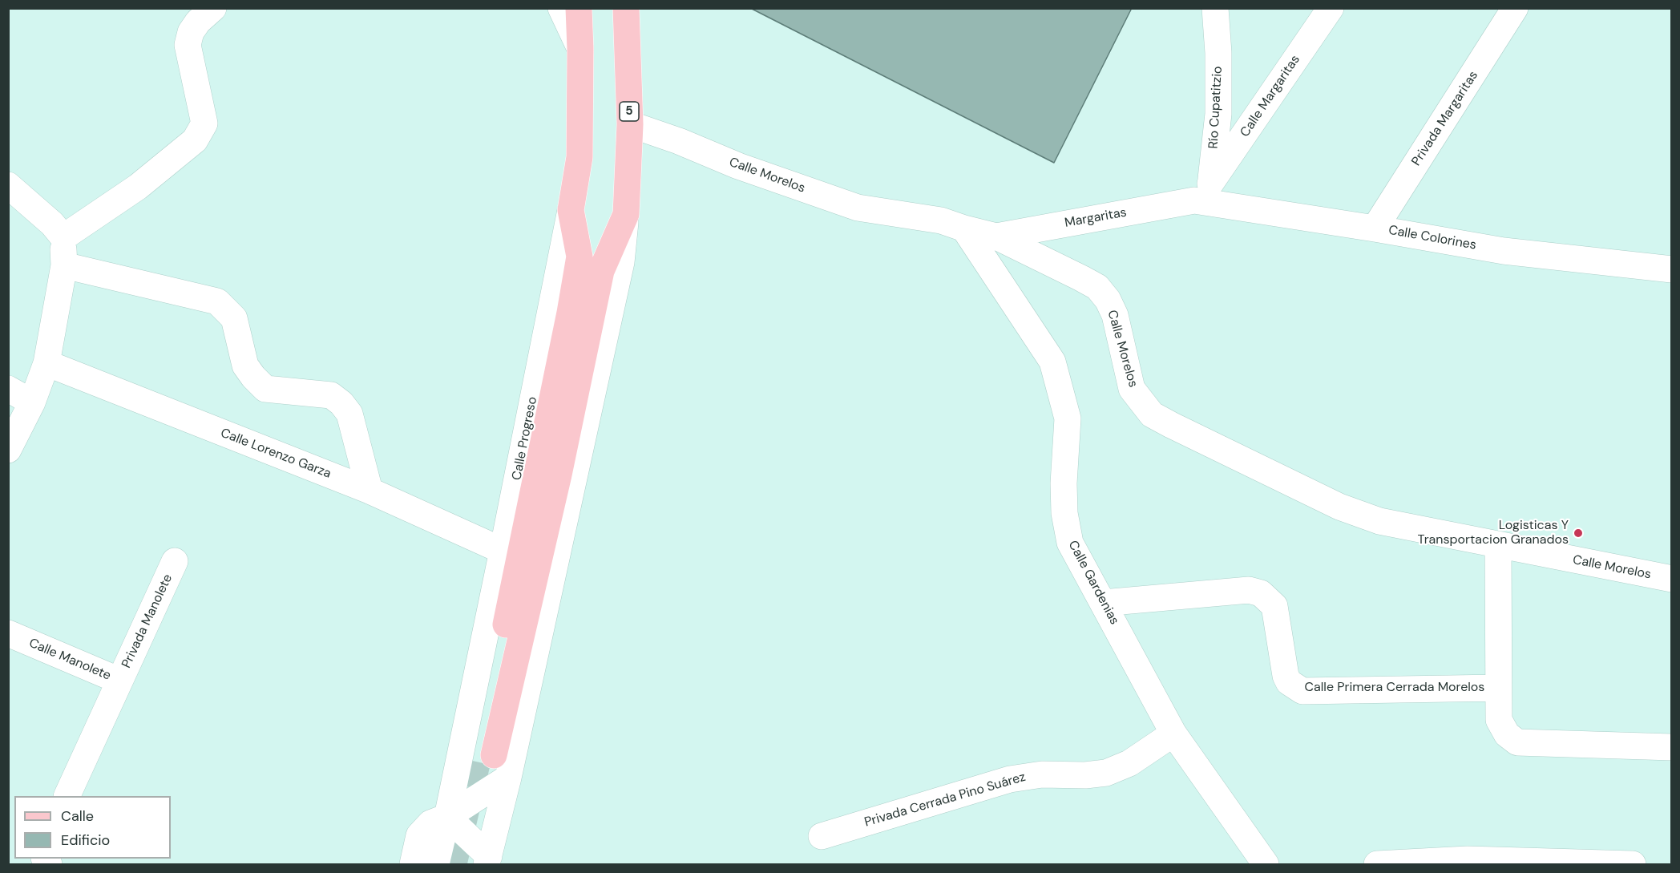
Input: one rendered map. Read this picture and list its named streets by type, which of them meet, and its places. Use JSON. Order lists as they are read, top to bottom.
{
  "streets": {
    "main road": ["5", "Calle Progreso"],
    "street": [
      "Calle Margaritas",
      "Río Cupatitzio",
      "Privada Margaritas",
      "Calle Morelos",
      "Margaritas",
      "Calle Colorines",
      "Calle Lorenzo Garza",
      "Calle Gardenias",
      "Privada Manolete",
      "Calle Manolete",
      "Calle Primera Cerrada Morelos",
      "Privada Cerrada Pino Suárez"
    ]
  },
  "crossings": [
    ["Calle Margaritas", "Río Cupatitzio"],
    ["Calle Margaritas", "Margaritas"],
    ["Calle Margaritas", "Calle Colorines"],
    ["Río Cupatitzio", "Margaritas"],
    ["Río Cupatitzio", "Calle Colorines"],
    ["5", "Calle Morelos"],
    ["Privada Margaritas", "Calle Colorines"],
    ["Calle Morelos", "Margaritas"],
    ["Calle Morelos", "Calle Gardenias"],
    ["Margaritas", "Calle Colorines"],
    ["Calle Progreso", "Calle Lorenzo Garza"],
    ["Calle Gardenias", "Calle Primera Cerrada Morelos"],
    ["Calle Gardenias", "Privada Cerrada Pino Suárez"],
    ["Privada Manolete", "Calle Manolete"]
  ],
  "places": ["Logisticas Y Transportacion Granados"],
  "legend": ["Calle", "Edificio"]
}
